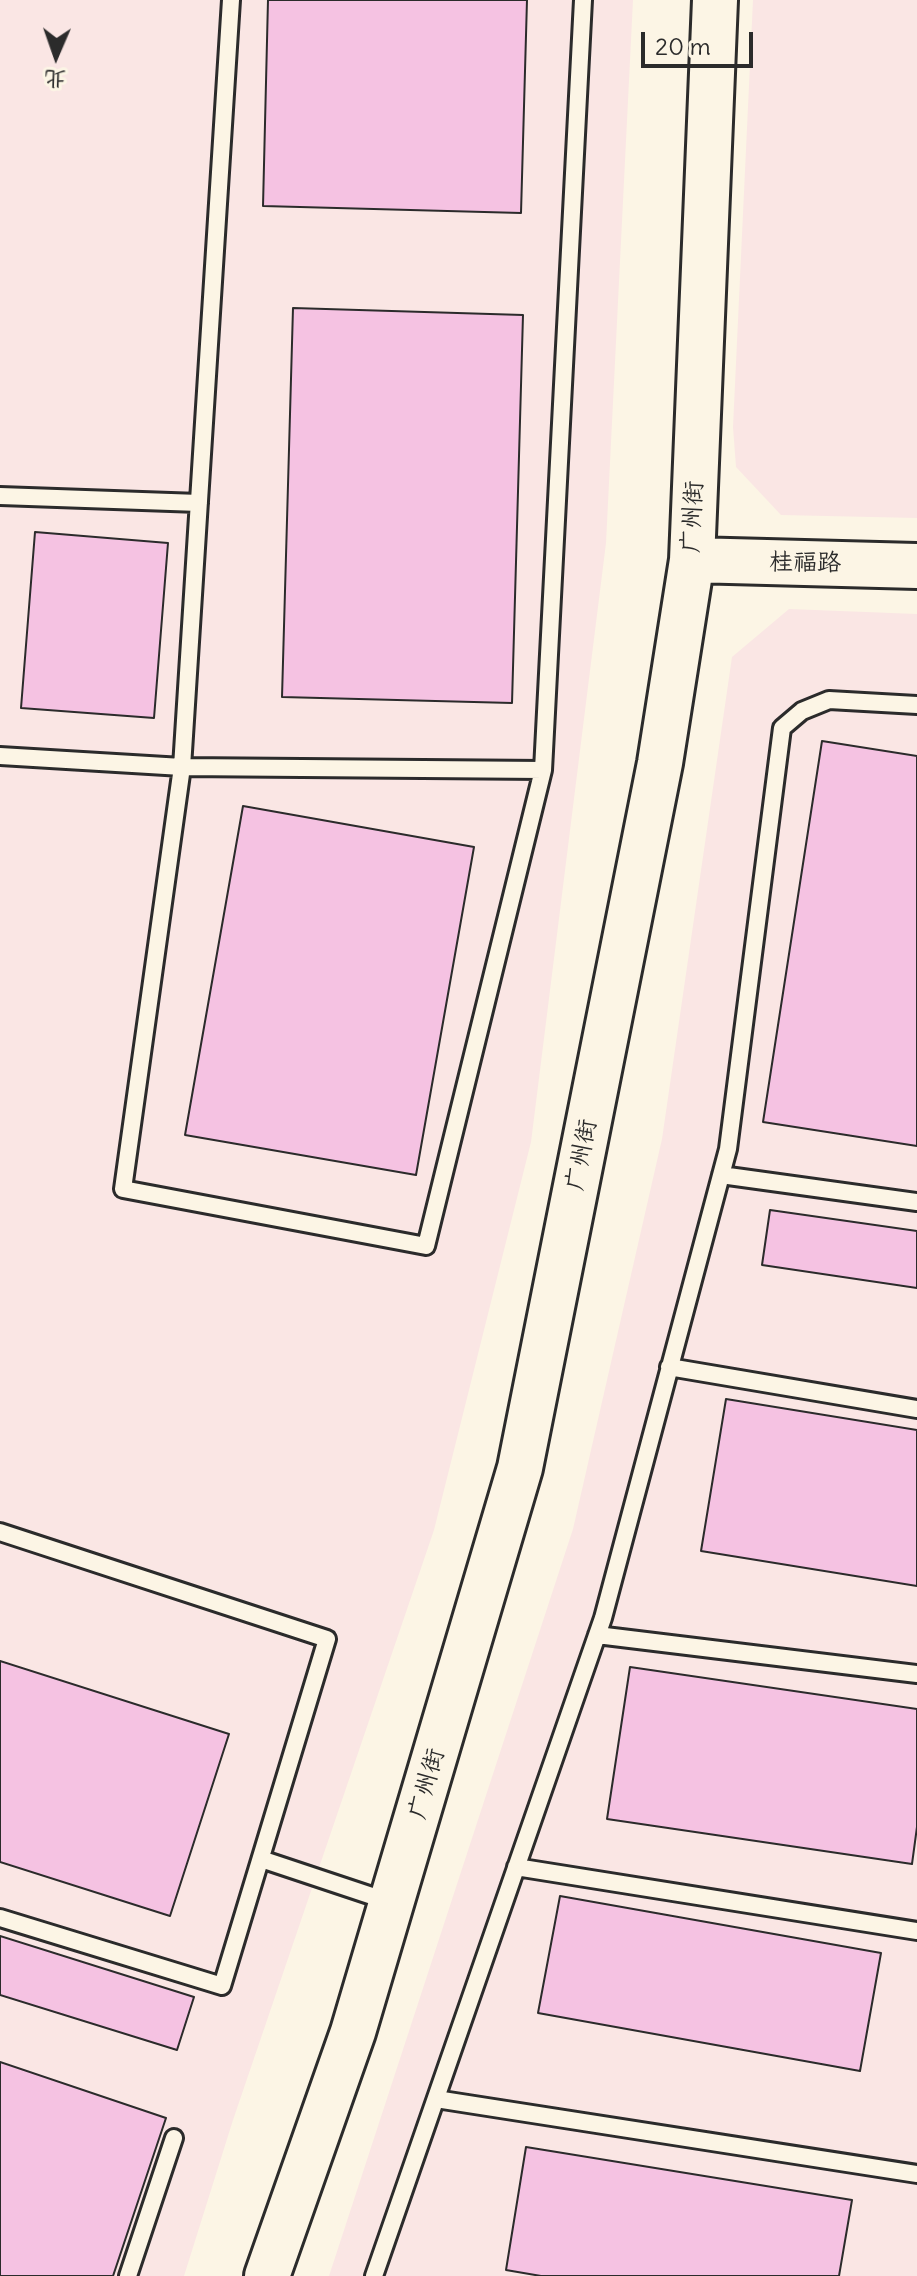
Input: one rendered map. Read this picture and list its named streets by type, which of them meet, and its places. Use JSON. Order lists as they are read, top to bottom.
{
  "streets": {
    "street": ["广州街", "桂福路"]
  },
  "crossings": [
    ["广州街", "桂福路"]
  ],
  "scale_bar": "20 m",
  "north": "bottom"
}
